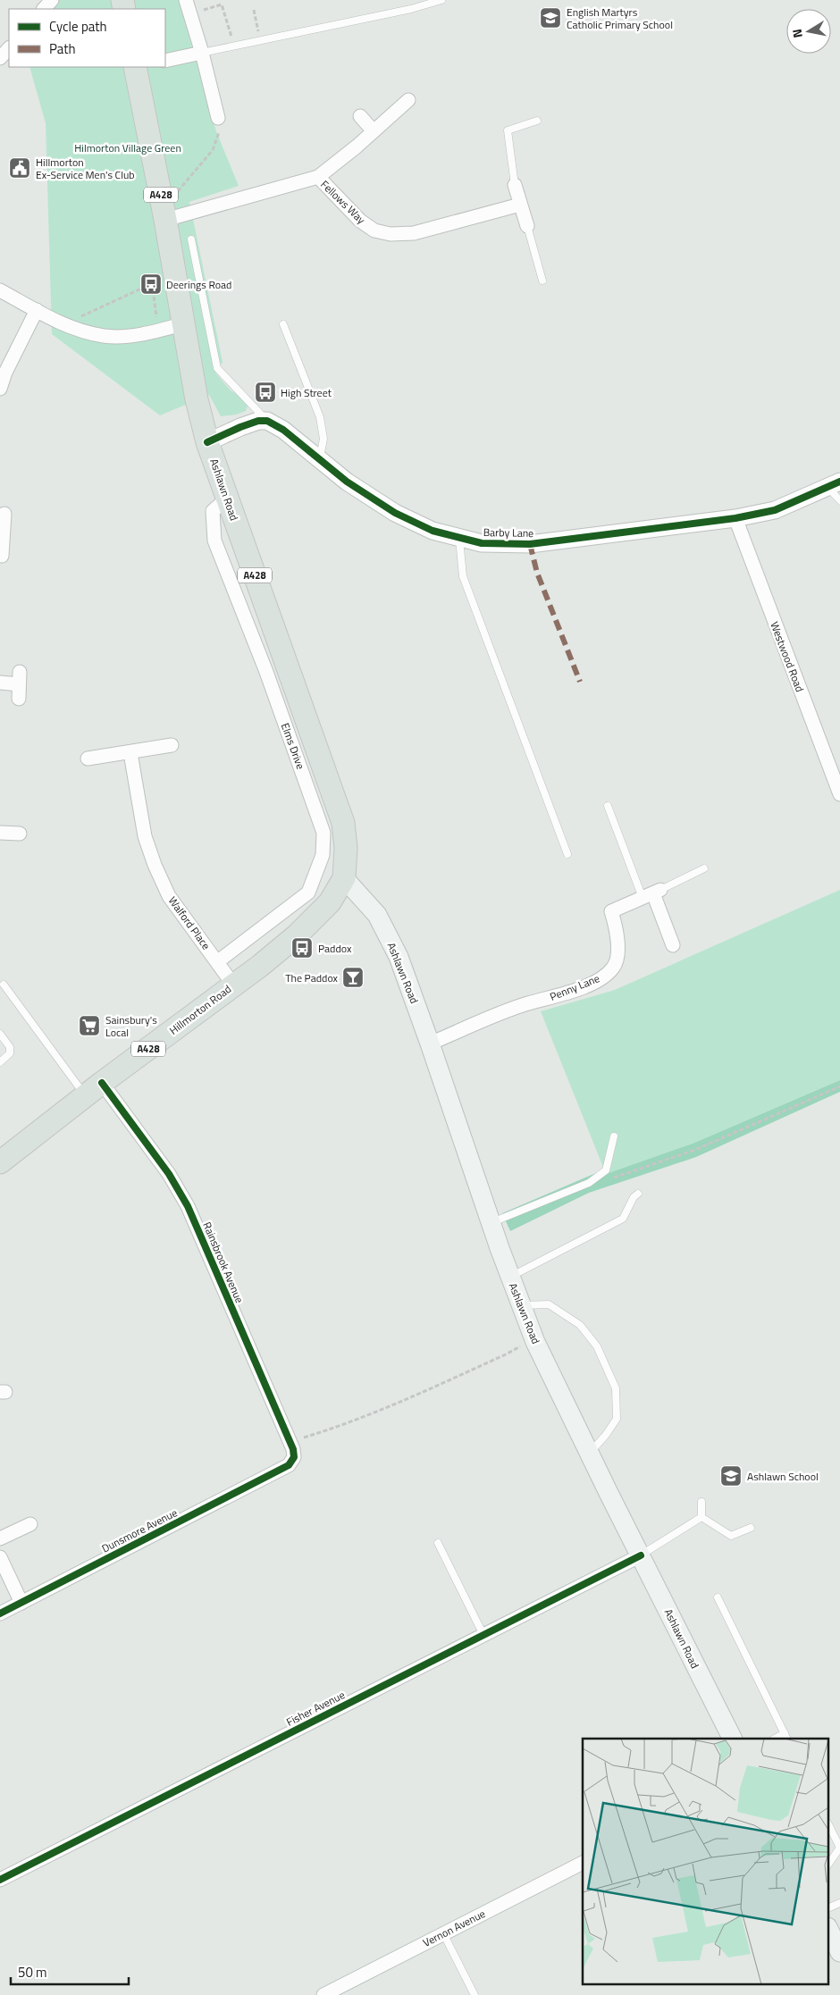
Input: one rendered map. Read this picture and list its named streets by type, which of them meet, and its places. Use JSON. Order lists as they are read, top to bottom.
{
  "streets": {
    "highway": ["A428", "Ashlawn Road", "Hillmorton Road"],
    "street": [
      "Fellows Way",
      "Barby Lane",
      "Westwood Road",
      "Elms Drive",
      "Walford Place",
      "Penny Lane",
      "Rainsbrook Avenue",
      "Dunsmore Avenue",
      "Fisher Avenue",
      "Vernon Avenue"
    ]
  },
  "crossings": [
    ["Fellows Way", "Ashlawn Road"],
    ["Ashlawn Road", "Elms Drive"],
    ["Ashlawn Road", "Penny Lane"],
    ["Ashlawn Road", "Hillmorton Road"],
    ["Ashlawn Road", "Fisher Avenue"],
    ["Barby Lane", "Westwood Road"],
    ["Elms Drive", "Walford Place"],
    ["Walford Place", "Hillmorton Road"],
    ["Hillmorton Road", "Rainsbrook Avenue"],
    ["Rainsbrook Avenue", "Dunsmore Avenue"]
  ],
  "parks": ["Hilmorton Village Green"],
  "places": {
    "school or university": ["English Martyrs Catholic Primary School", "Ashlawn School"],
    "public building": ["Hillmorton Ex-Service Men's Club"],
    "bus stop": ["Deerings Road", "High Street", "Paddox"],
    "bar": ["The Paddox"],
    "supermarket": ["Sainsbury's Local"]
  },
  "legend": ["Cycle path", "Path"],
  "scale_bar": "50 m",
  "north": "left"
}
